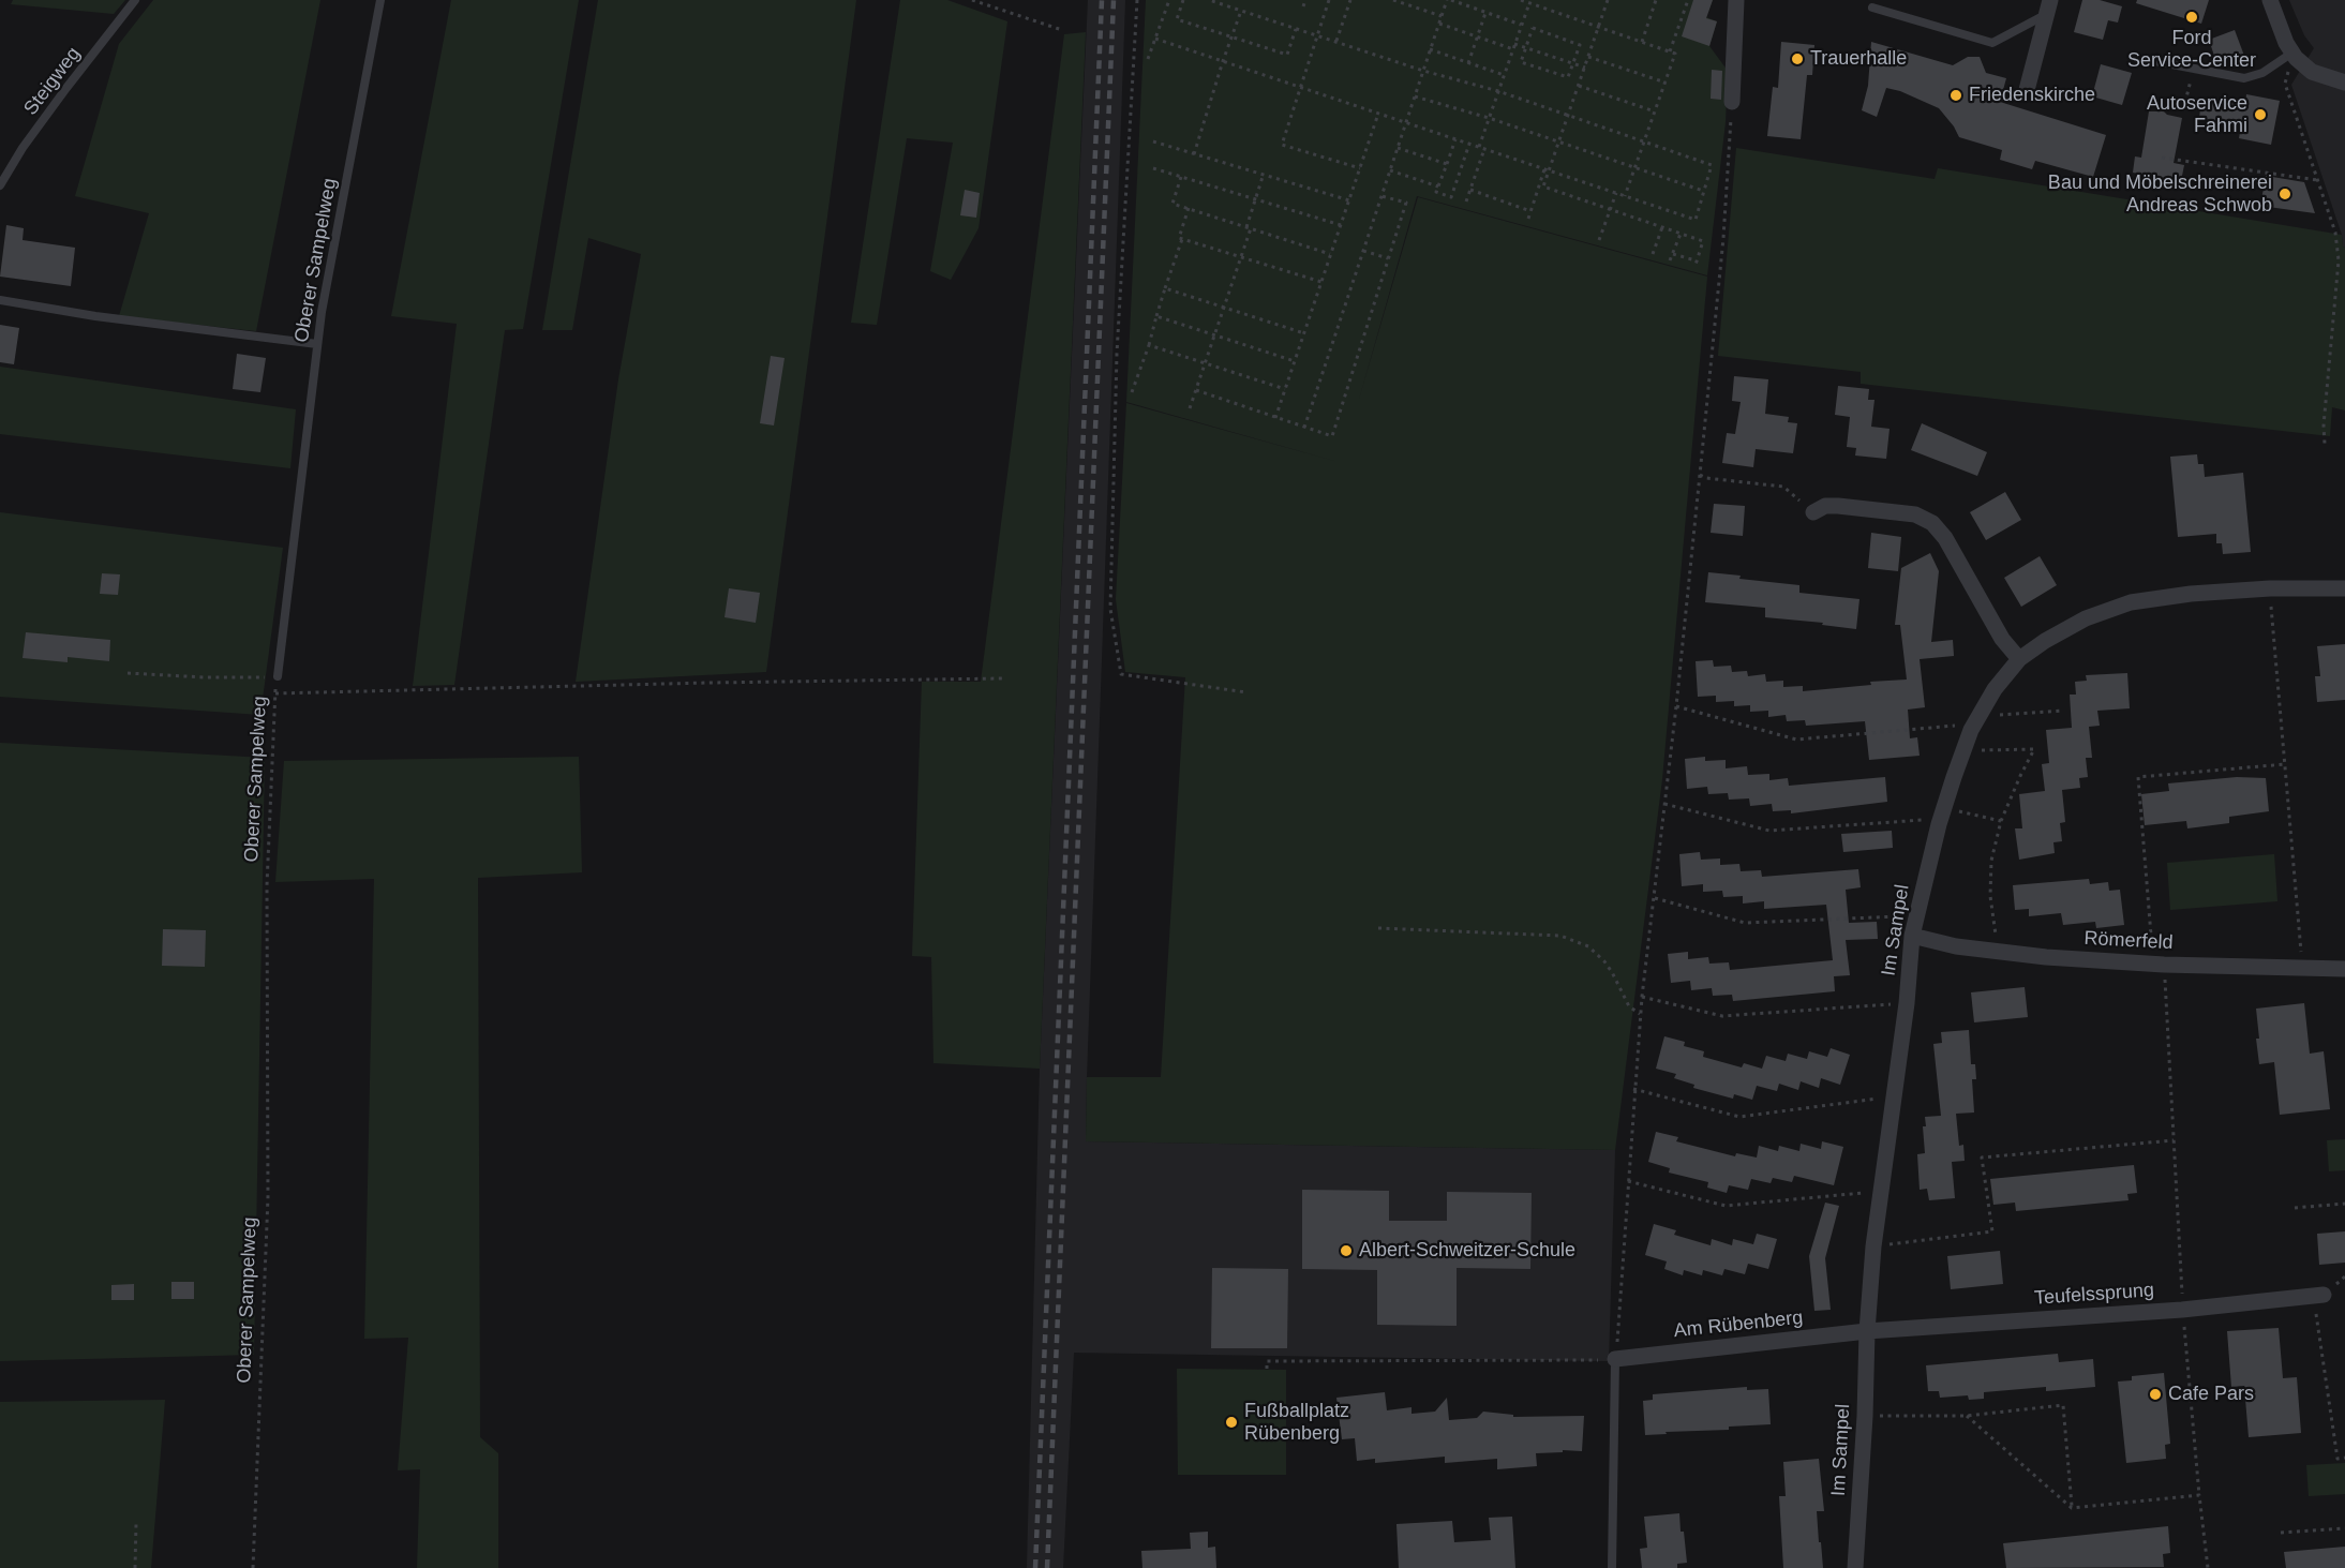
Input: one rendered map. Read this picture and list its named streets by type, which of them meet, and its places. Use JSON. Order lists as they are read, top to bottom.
{
  "streets": {
    "street": [
      "Im Sampel",
      "Römerfeld",
      "Teufelssprung",
      "Am Rübenberg"
    ],
    "lane": ["Steigweg", "Oberer Sampelweg"]
  },
  "crossings": [
    ["Im Sampel", "Römerfeld"],
    ["Im Sampel", "Teufelssprung"],
    ["Im Sampel", "Am Rübenberg"],
    ["Teufelssprung", "Am Rübenberg"]
  ],
  "places": [
    "Ford Service-Center",
    "Trauerhalle",
    "Friedenskirche",
    "Autoservice Fahmi",
    "Bau und Möbelschreinerei Andreas Schwob",
    "Albert-Schweitzer-Schule",
    "Cafe Pars",
    "Fußballplatz Rübenberg"
  ]
}
